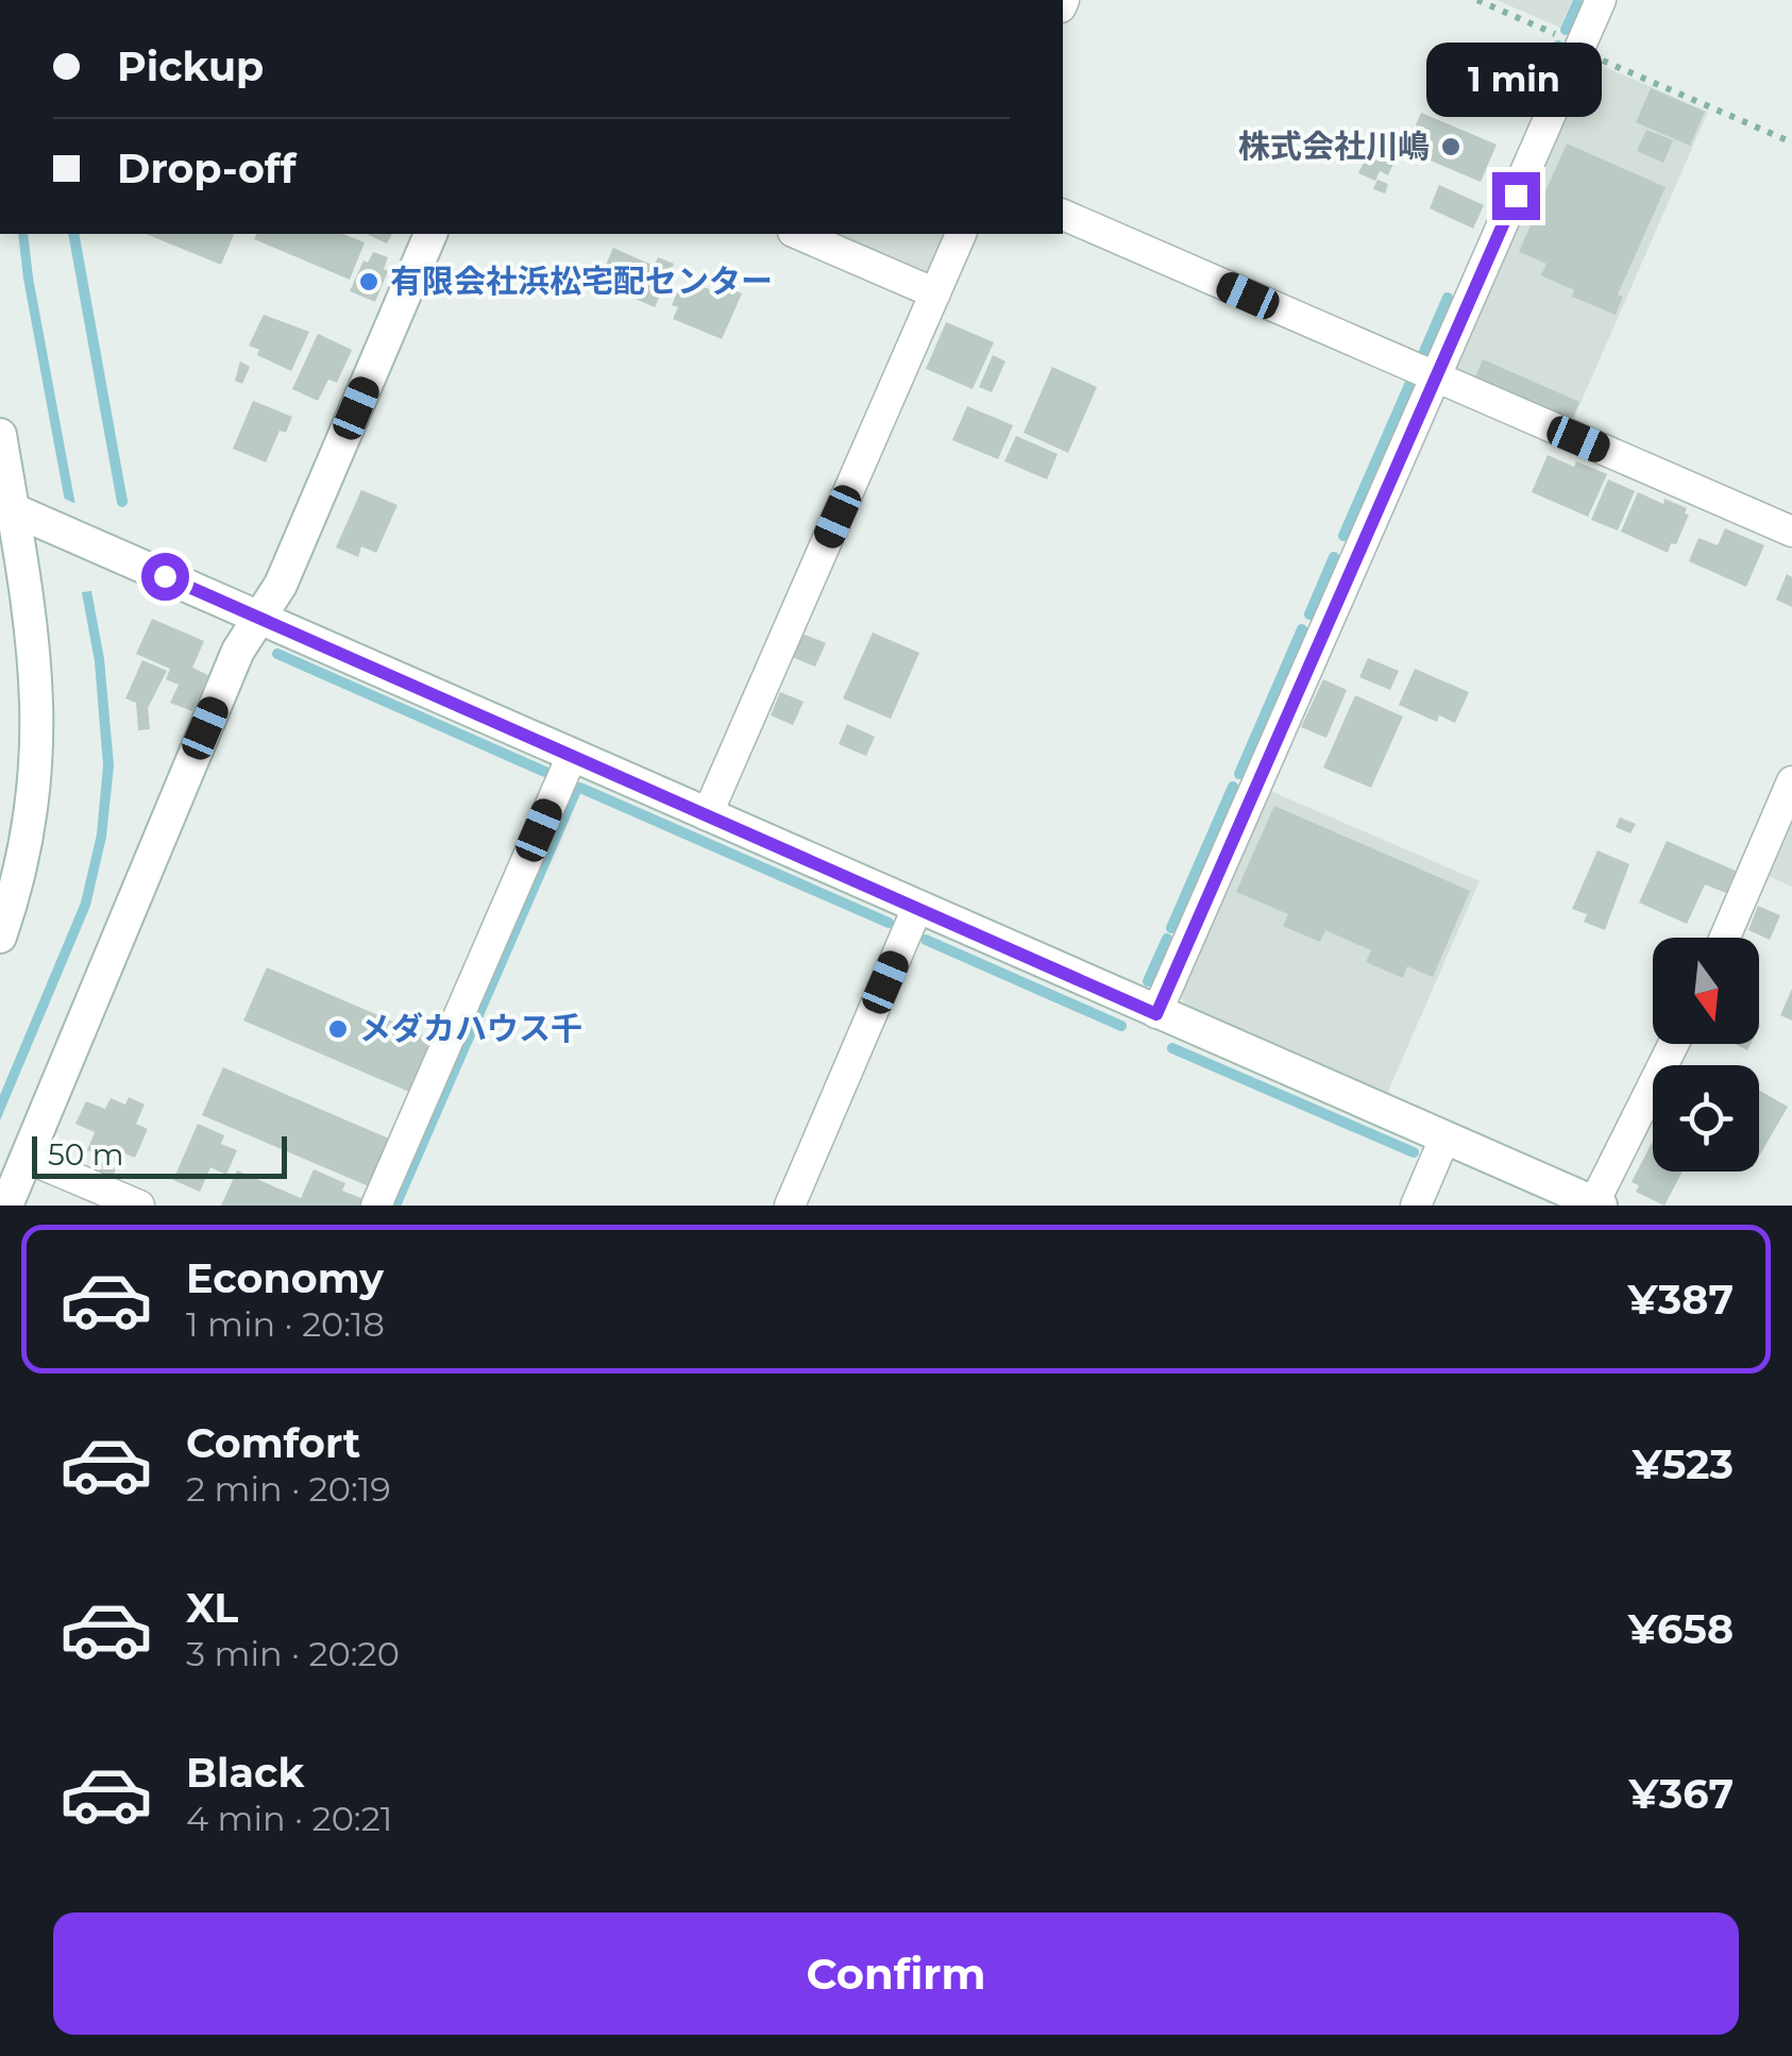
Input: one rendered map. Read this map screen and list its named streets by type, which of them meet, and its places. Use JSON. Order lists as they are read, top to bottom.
{
  "places": ["株式会社川嶋", "有限会社浜松宅配センター", "メダカハウス千"],
  "scale_bar": "50 m",
  "north": "bottom",
  "page": {
    "banner": ["Pickup", "Drop-off"],
    "bubble": "1 min",
    "scale": "50 m",
    "list": [
      {
        "name": "Economy",
        "note": "1 min · 20:18",
        "value": "¥387"
      },
      {
        "name": "Comfort",
        "note": "2 min · 20:19",
        "value": "¥523"
      },
      {
        "name": "XL",
        "note": "3 min · 20:20",
        "value": "¥658"
      },
      {
        "name": "Black",
        "note": "4 min · 20:21",
        "value": "¥367"
      }
    ],
    "buttons": "Confirm"
  }
}
